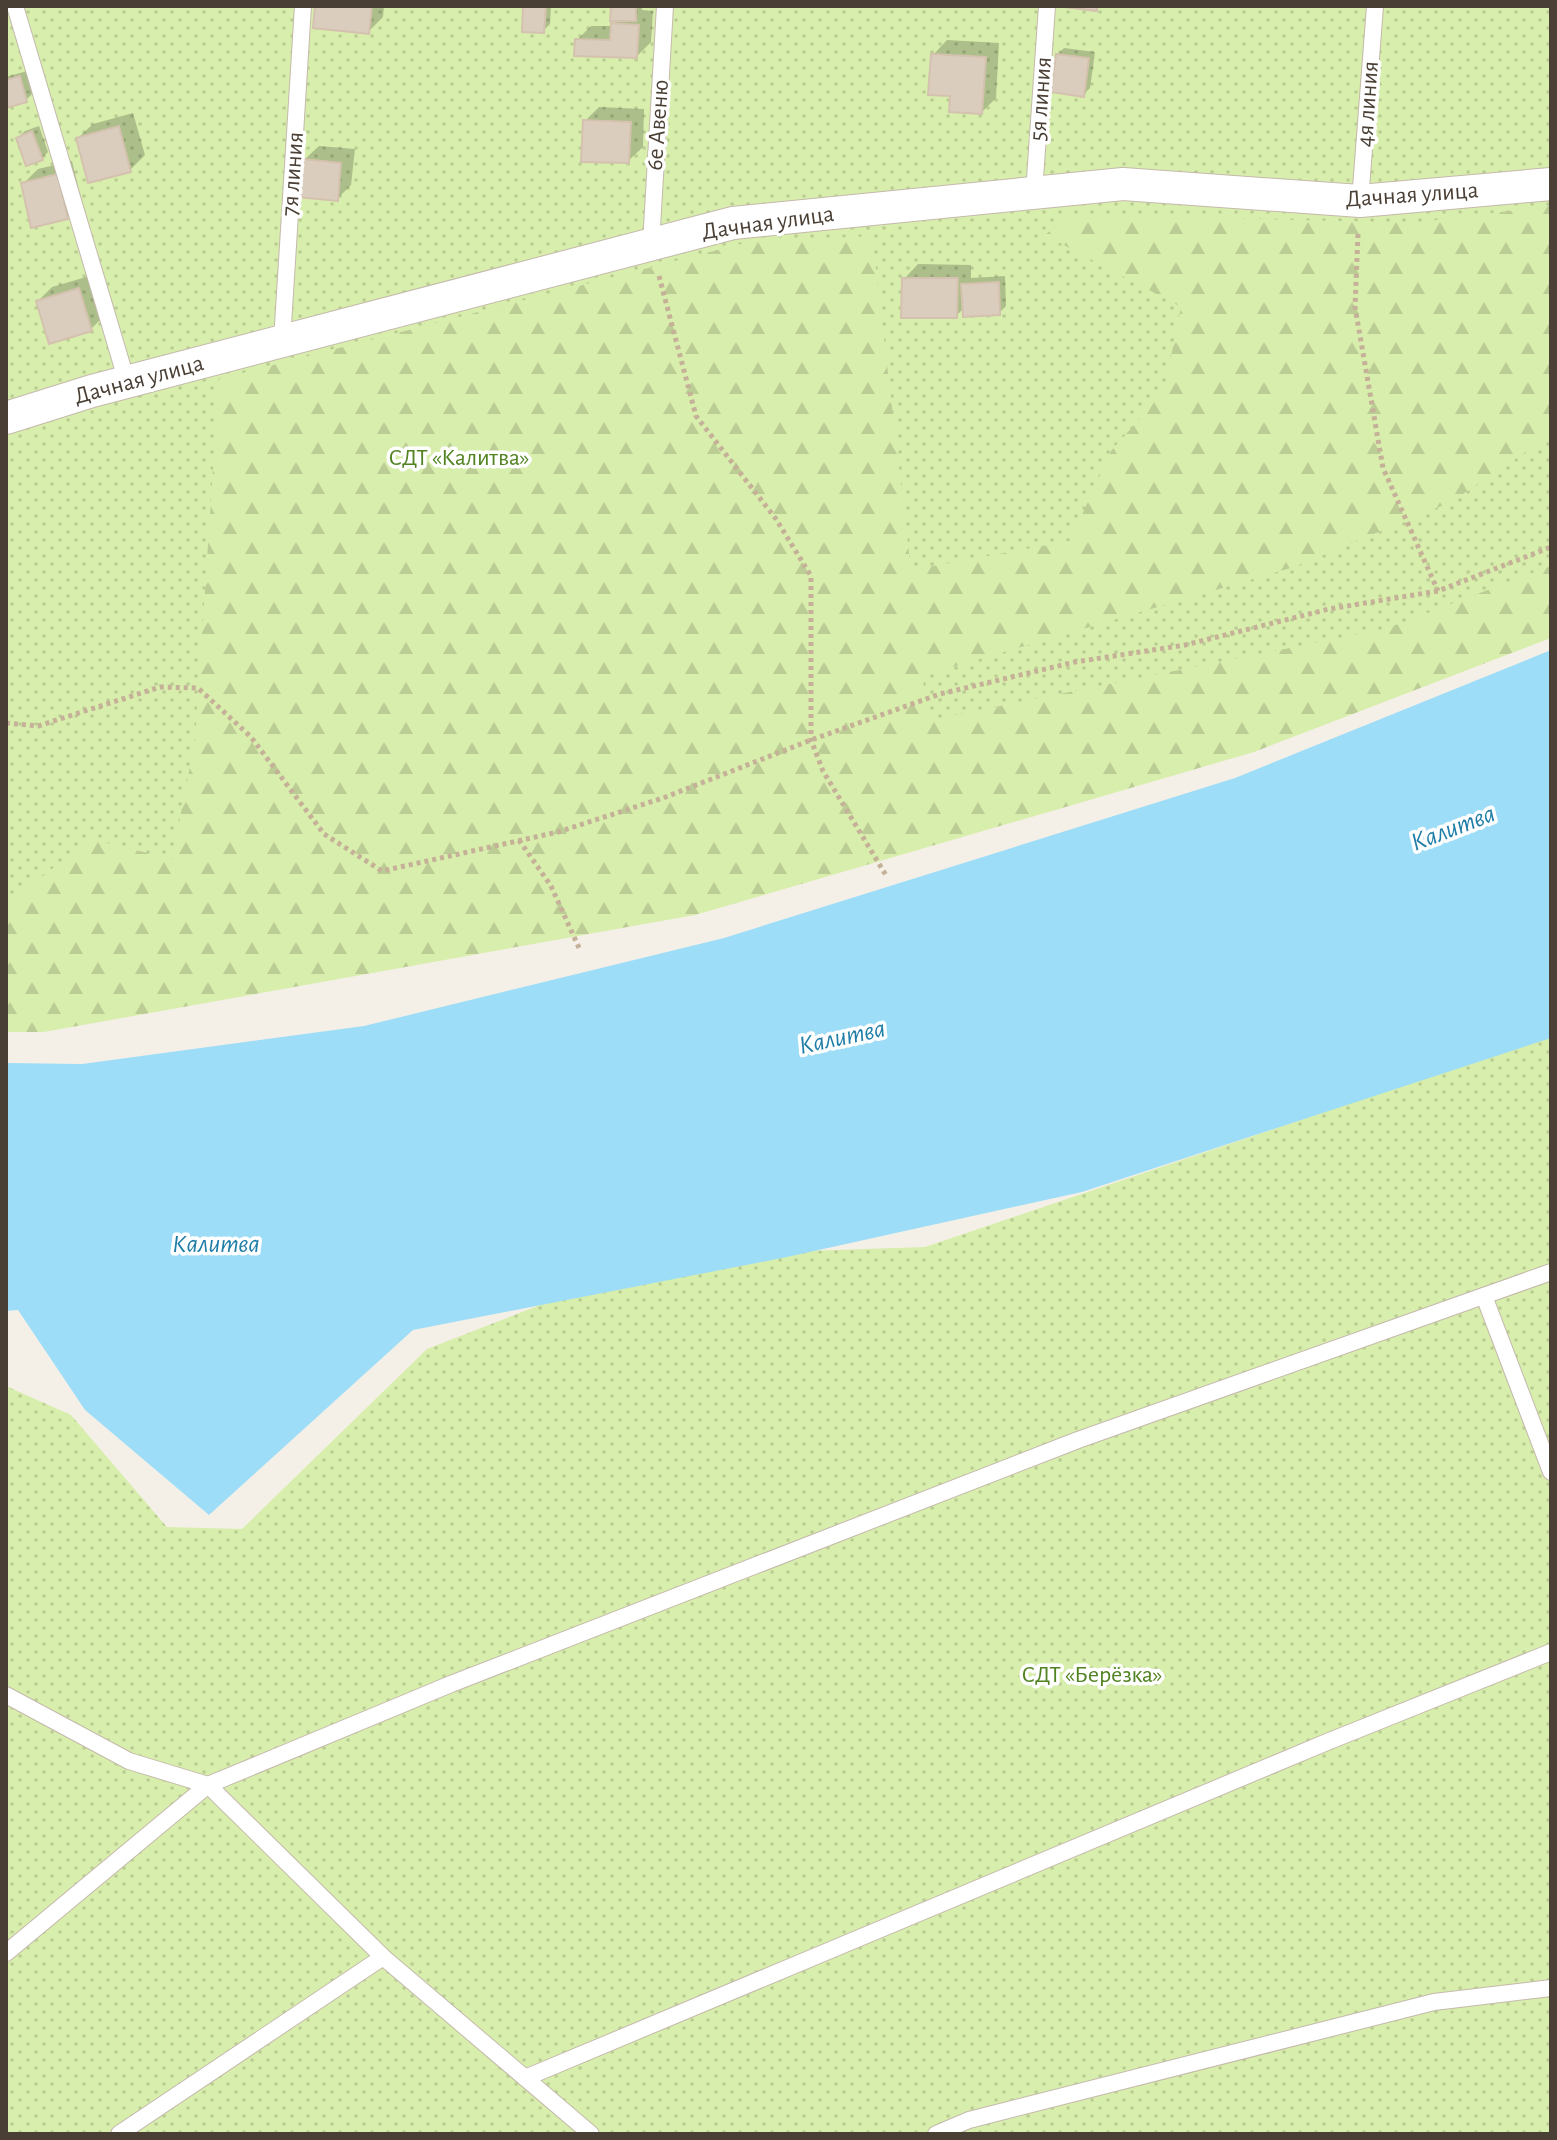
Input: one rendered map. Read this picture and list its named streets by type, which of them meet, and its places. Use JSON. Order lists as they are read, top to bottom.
{
  "streets": {
    "street": ["Дачная улица"],
    "lane": [
      "5я линия",
      "4я линия",
      "6е Авеню",
      "7я линия"
    ]
  },
  "crossings": [
    ["5я линия", "Дачная улица"],
    ["4я линия", "Дачная улица"],
    ["6е Авеню", "Дачная улица"],
    ["7я линия", "Дачная улица"]
  ],
  "water": ["Калитва"],
  "parks": ["СДТ «Калитва»", "СДТ «Берёзка»"]
}
